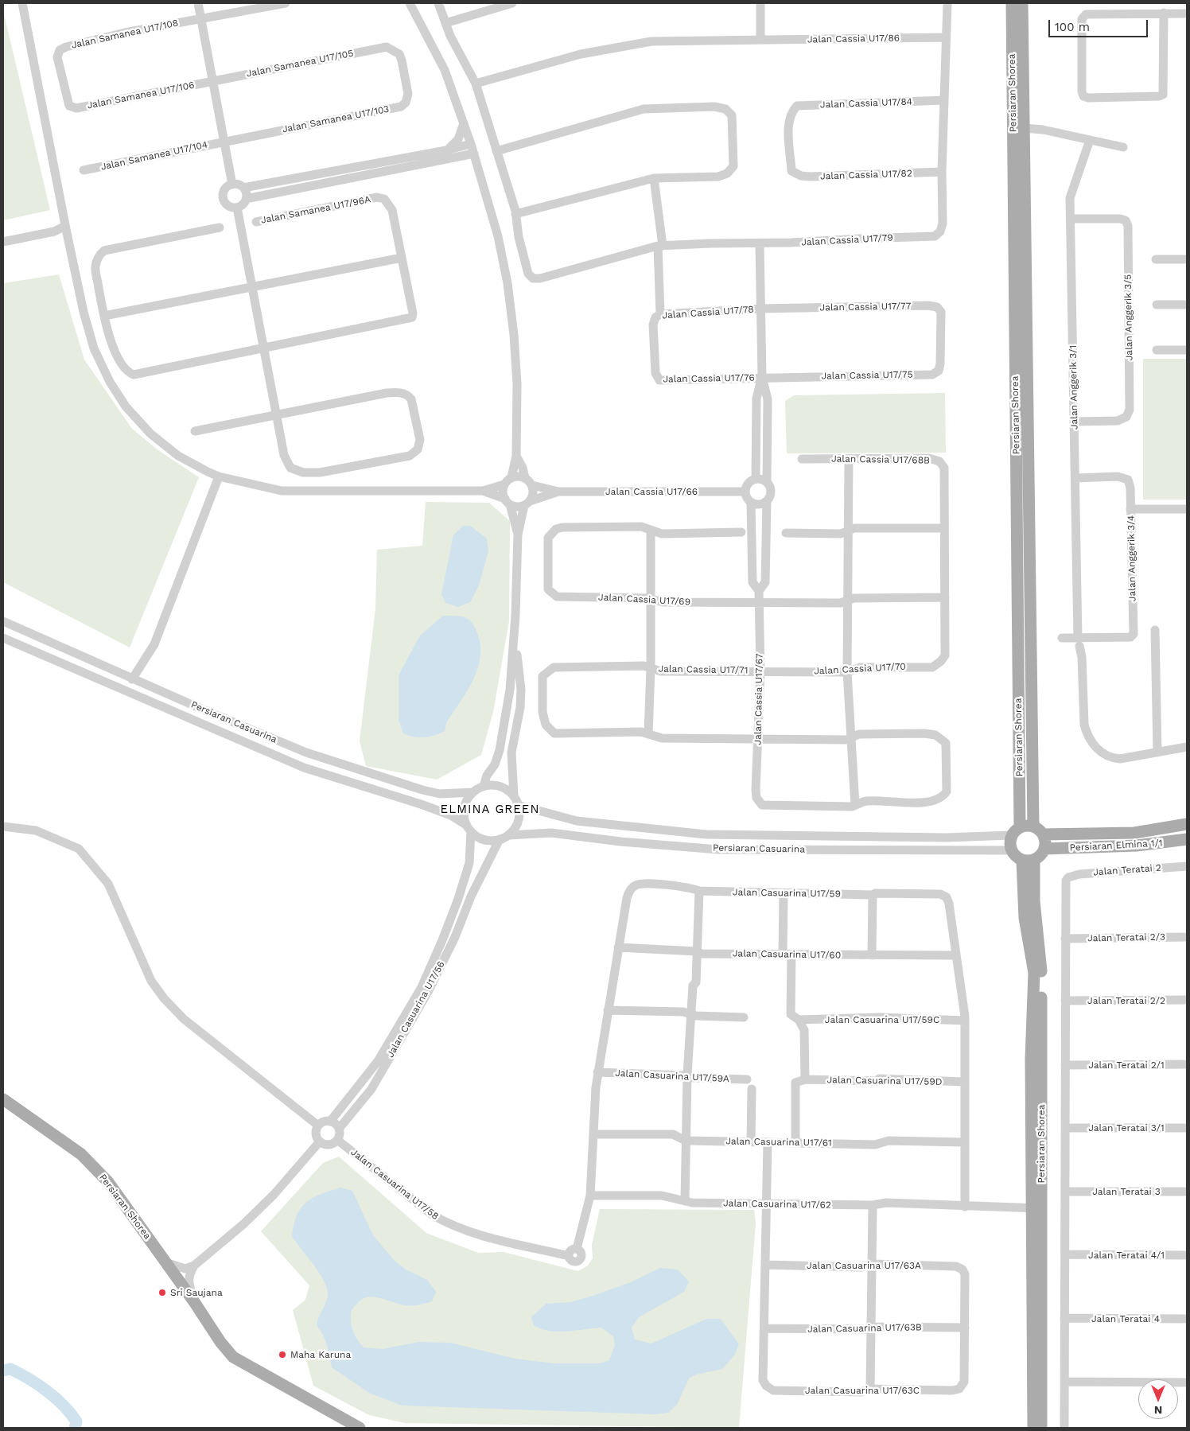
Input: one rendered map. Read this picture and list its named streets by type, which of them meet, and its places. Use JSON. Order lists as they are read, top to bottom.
{
  "streets": {
    "main road": ["Persiaran Shorea", "Persiaran Elmina 1/1"],
    "street": [
      "Jalan Samanea U17/108",
      "Jalan Cassia U17/86",
      "Jalan Samanea U17/105",
      "Jalan Samanea U17/106",
      "Jalan Cassia U17/84",
      "Jalan Samanea U17/103",
      "Jalan Samanea U17/104",
      "Jalan Cassia U17/82",
      "Jalan Samanea U17/96A",
      "Jalan Cassia U17/79",
      "Jalan Cassia U17/77",
      "Jalan Cassia U17/78",
      "Jalan Anggerik 3/5",
      "Jalan Cassia U17/75",
      "Jalan Cassia U17/76",
      "Jalan Anggerik 3/1",
      "Jalan Cassia U17/68B",
      "Jalan Cassia U17/66",
      "Jalan Anggerik 3/4",
      "Jalan Cassia U17/69",
      "Jalan Cassia U17/70",
      "Jalan Cassia U17/71",
      "Jalan Cassia U17/67",
      "Persiaran Casuarina",
      "Jalan Teratai 2",
      "Jalan Casuarina U17/59",
      "Jalan Teratai 2/3",
      "Jalan Casuarina U17/60",
      "Jalan Teratai 2/2",
      "Jalan Casuarina U17/56",
      "Jalan Casuarina U17/59C",
      "Jalan Teratai 2/1",
      "Jalan Casuarina U17/59A",
      "Jalan Casuarina U17/59D",
      "Jalan Teratai 3/1",
      "Jalan Casuarina U17/61",
      "Jalan Casuarina U17/58",
      "Jalan Teratai 3",
      "Jalan Casuarina U17/62",
      "Jalan Teratai 4/1",
      "Jalan Casuarina U17/63A",
      "Jalan Teratai 4",
      "Jalan Casuarina U17/63B",
      "Jalan Casuarina U17/63C"
    ]
  },
  "crossings": [
    ["Jalan Samanea U17/108", "Jalan Samanea U17/106"],
    ["Jalan Samanea U17/105", "Jalan Samanea U17/106"],
    ["Jalan Samanea U17/105", "Jalan Samanea U17/103"],
    ["Persiaran Shorea", "Persiaran Casuarina"],
    ["Persiaran Shorea", "Persiaran Elmina 1/1"],
    ["Persiaran Shorea", "Jalan Casuarina U17/62"],
    ["Jalan Cassia U17/84", "Jalan Cassia U17/82"],
    ["Jalan Samanea U17/103", "Jalan Samanea U17/104"],
    ["Jalan Cassia U17/82", "Jalan Cassia U17/79"],
    ["Jalan Cassia U17/77", "Jalan Cassia U17/78"],
    ["Jalan Cassia U17/77", "Jalan Cassia U17/75"],
    ["Jalan Cassia U17/78", "Jalan Cassia U17/76"],
    ["Jalan Anggerik 3/5", "Jalan Anggerik 3/1"],
    ["Jalan Cassia U17/75", "Jalan Cassia U17/76"],
    ["Jalan Anggerik 3/1", "Jalan Anggerik 3/4"],
    ["Jalan Cassia U17/68B", "Jalan Cassia U17/70"],
    ["Jalan Cassia U17/66", "Jalan Cassia U17/67"],
    ["Jalan Cassia U17/69", "Jalan Cassia U17/70"],
    ["Jalan Cassia U17/69", "Jalan Cassia U17/67"],
    ["Jalan Cassia U17/70", "Jalan Cassia U17/71"],
    ["Jalan Cassia U17/70", "Jalan Cassia U17/67"],
    ["Jalan Cassia U17/71", "Jalan Cassia U17/67"],
    ["Persiaran Casuarina", "Persiaran Elmina 1/1"],
    ["Persiaran Casuarina", "Jalan Casuarina U17/56"],
    ["Jalan Teratai 2", "Jalan Teratai 2/3"],
    ["Jalan Casuarina U17/59", "Jalan Casuarina U17/60"],
    ["Jalan Casuarina U17/59", "Jalan Casuarina U17/59C"],
    ["Jalan Casuarina U17/59", "Jalan Casuarina U17/59A"],
    ["Jalan Casuarina U17/59", "Jalan Casuarina U17/59D"],
    ["Jalan Casuarina U17/59", "Jalan Casuarina U17/61"],
    ["Jalan Casuarina U17/59", "Jalan Casuarina U17/58"],
    ["Jalan Casuarina U17/59", "Jalan Casuarina U17/62"],
    ["Jalan Casuarina U17/56", "Jalan Casuarina U17/58"],
    ["Jalan Casuarina U17/63A", "Jalan Casuarina U17/63B"],
    ["Jalan Casuarina U17/63A", "Jalan Casuarina U17/63C"],
    ["Jalan Casuarina U17/63B", "Jalan Casuarina U17/63C"]
  ],
  "districts": ["ELMINA GREEN"],
  "places": ["Sri Saujana", "Maha Karuna"],
  "scale_bar": "100 m",
  "north": "bottom"
}
